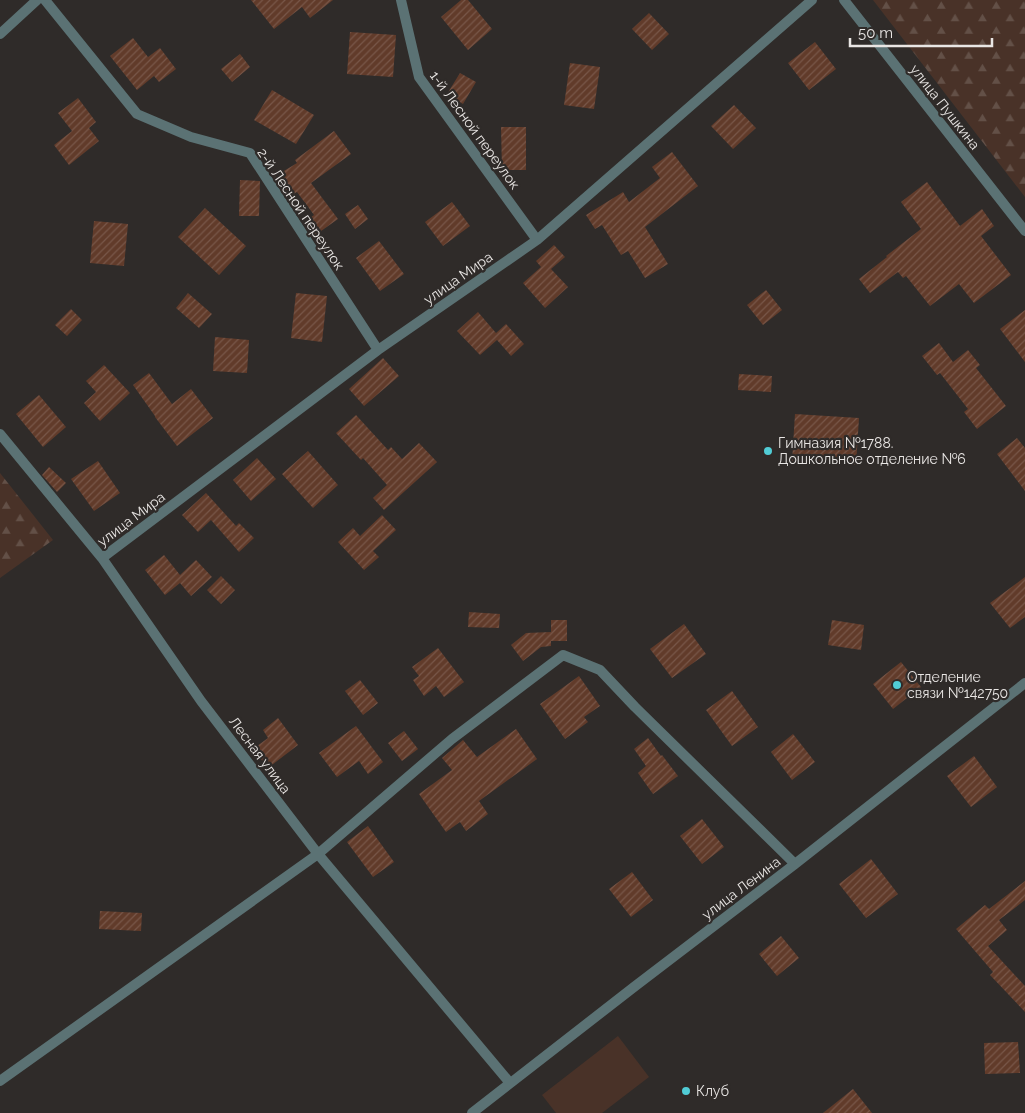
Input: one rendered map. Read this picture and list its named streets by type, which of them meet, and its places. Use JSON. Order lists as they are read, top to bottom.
{
  "streets": {
    "street": [
      "улица Пушкина",
      "1-й Лесной переулок",
      "2-й Лесной переулок",
      "улица Мира",
      "Лесная улица",
      "улица Ленина"
    ]
  },
  "crossings": [
    ["1-й Лесной переулок", "улица Мира"],
    ["2-й Лесной переулок", "улица Мира"],
    ["улица Мира", "Лесная улица"],
    ["Лесная улица", "улица Ленина"]
  ],
  "places": ["Гимназия №1788. Дошкольное отделение №6", "Отделение связи №142750", "Клуб"],
  "scale_bar": "50 m"
}
